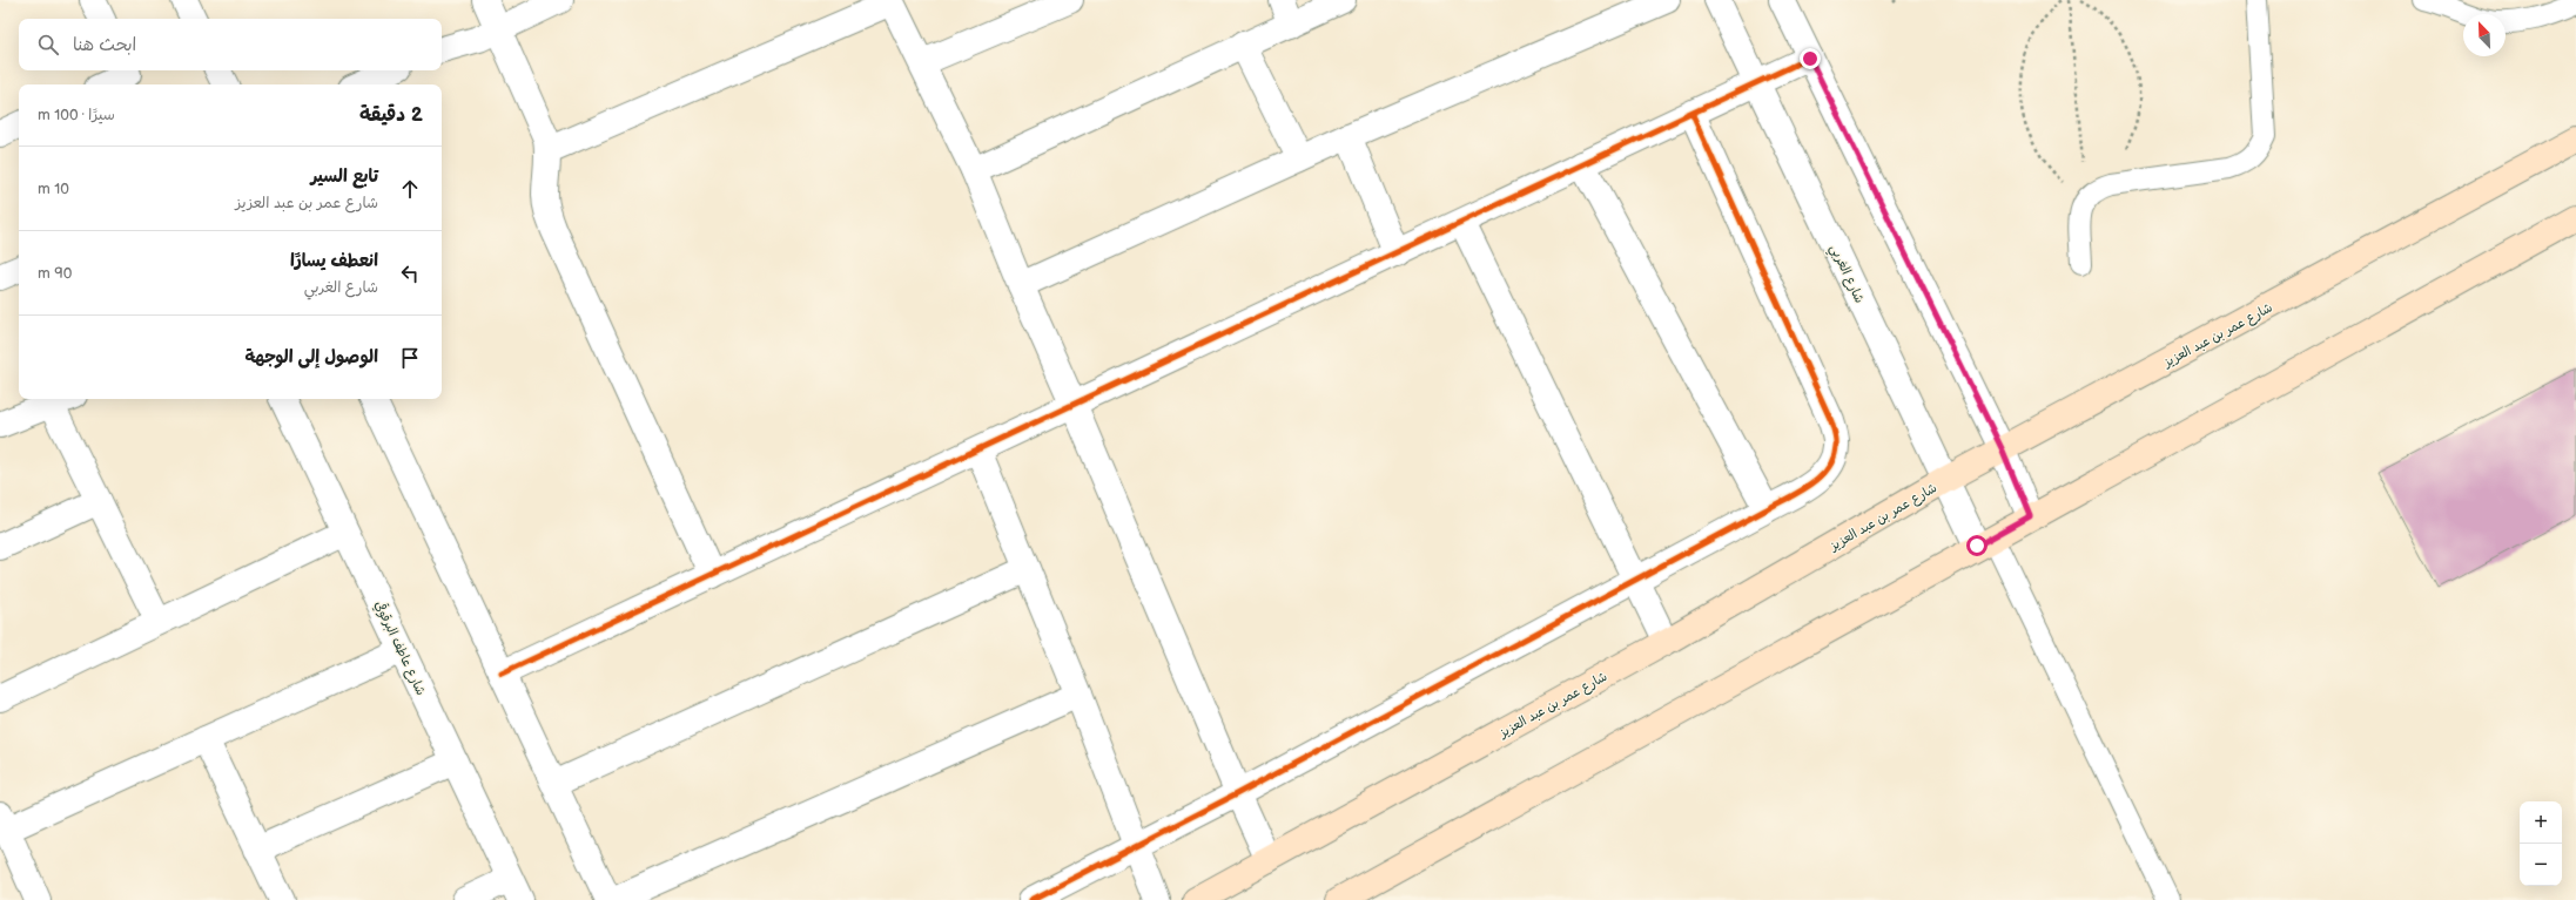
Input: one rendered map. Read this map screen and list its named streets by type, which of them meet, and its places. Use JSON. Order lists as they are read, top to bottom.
{
  "streets": {
    "main road": ["شارع عمر بن عبد العزيز"],
    "street": ["شارع الغربي", "شارع عاطف البرقوقي"]
  },
  "crossings": [
    ["شارع الغربي", "شارع عمر بن عبد العزيز"]
  ],
  "north": "top left",
  "page": {
    "search": "ابحث هنا",
    "heading": ["2 دقيقة", "سيرًا · 100 m"],
    "list": [
      ["تابع السير", "شارع عمر بن عبد العزيز", "10 m"],
      ["انعطف يسارًا", "شارع الغربي", "90 m"],
      "الوصول إلى الوجهة"
    ],
    "map_buttons": ["+", "−"]
  }
}
